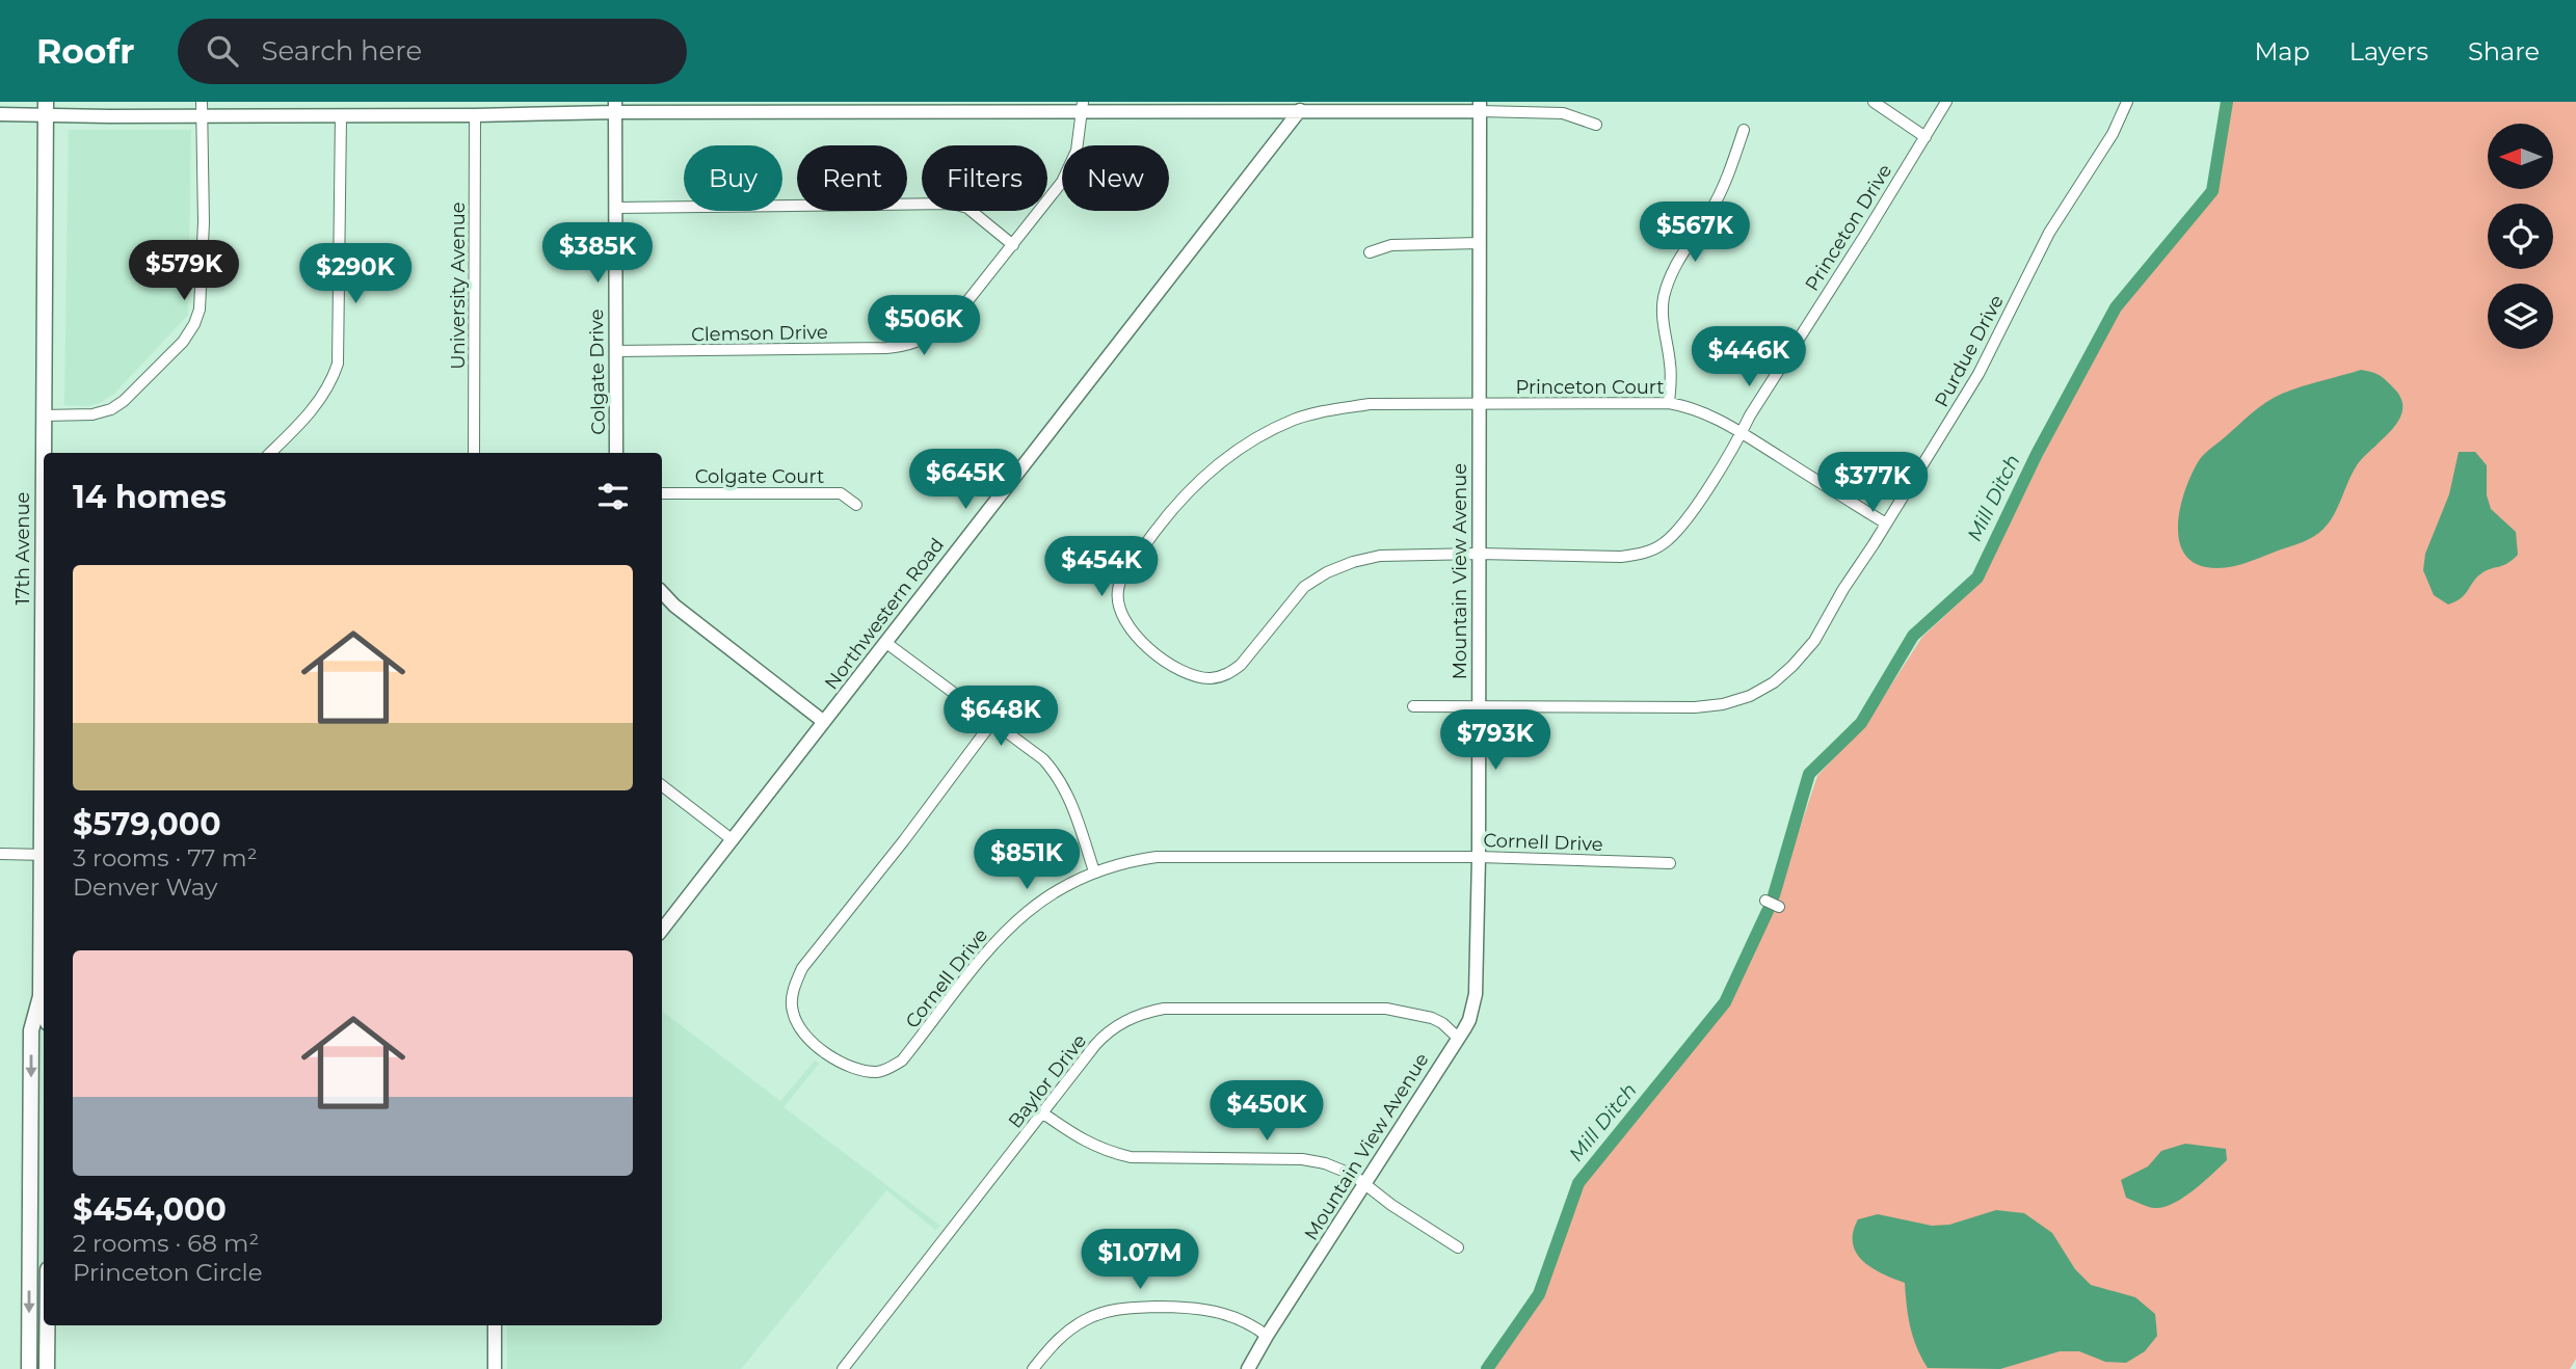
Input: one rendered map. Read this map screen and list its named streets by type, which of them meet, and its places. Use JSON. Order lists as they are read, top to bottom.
{
  "streets": {
    "main road": ["17th Avenue"],
    "street": [
      "Princeton Drive",
      "University Avenue",
      "Clemson Drive",
      "Purdue Drive",
      "Colgate Drive",
      "Princeton Court",
      "Colgate Court",
      "Mountain View Avenue",
      "Northwestern Road",
      "Cornell Drive",
      "Baylor Drive"
    ]
  },
  "crossings": [
    ["Princeton Drive", "Princeton Court"],
    ["Princeton Drive", "Mountain View Avenue"],
    ["Clemson Drive", "Colgate Drive"],
    ["Purdue Drive", "Princeton Court"],
    ["Purdue Drive", "Mountain View Avenue"],
    ["Princeton Court", "Mountain View Avenue"],
    ["Mountain View Avenue", "Cornell Drive"],
    ["Mountain View Avenue", "Baylor Drive"]
  ],
  "one_way": ["17th Avenue"],
  "water": ["Mill Ditch"],
  "north": "left",
  "page": {
    "header": "Roofr",
    "search": "Search here",
    "nav": ["Map", "Layers", "Share"],
    "chip": [
      "Buy",
      "Rent",
      "Filters",
      "New"
    ],
    "price": [
      "$567K",
      "$385K",
      "$579K",
      "$290K",
      "$506K",
      "$446K",
      "$645K",
      "$377K",
      "$454K",
      "$648K",
      "$793K",
      "$851K",
      "$450K",
      "$1.07M"
    ],
    "heading": "14 homes",
    "list": [
      {
        "name": "$579,000",
        "note": "3 rooms · 77 m² · Denver Way"
      },
      {
        "name": "$454,000",
        "note": "2 rooms · 68 m² · Princeton Circle"
      }
    ]
  }
}
